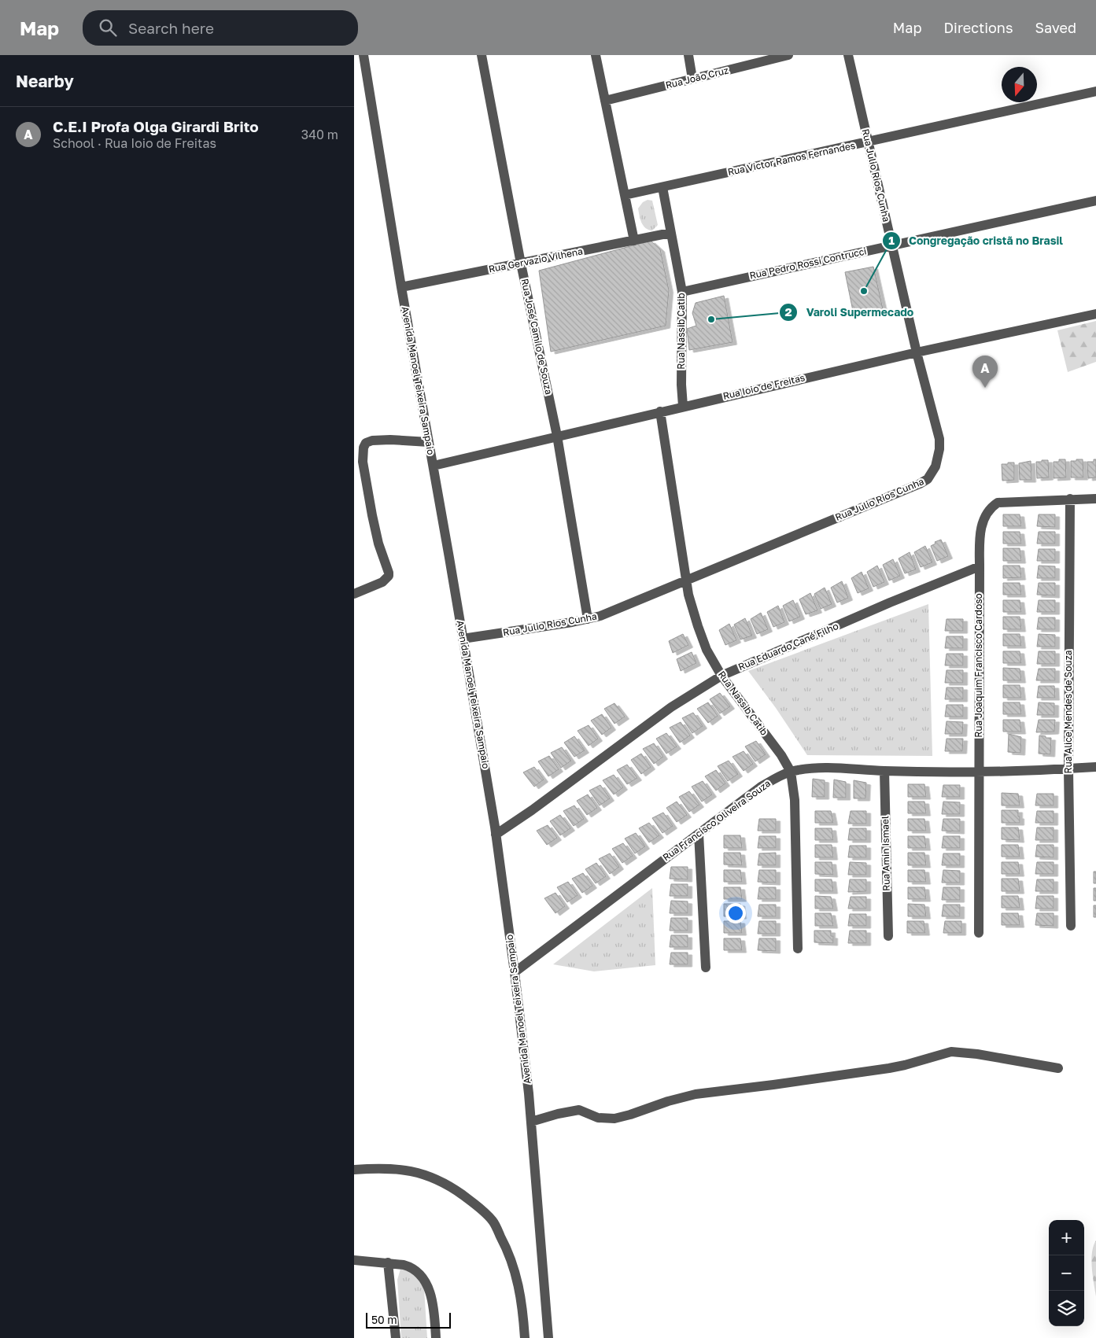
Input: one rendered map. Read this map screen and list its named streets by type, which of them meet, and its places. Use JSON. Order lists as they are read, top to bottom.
{
  "streets": {
    "street": [
      "Rua João Cruz",
      "Rua Victor Ramos Fernandes",
      "Rua Julio Rios Cunha",
      "Rua Gervazio Vilhena",
      "Rua Pedro Rossi Contrucci",
      "Rua Nassib Catib",
      "Rua José Camilo de Souza",
      "Avenida Manoel Teixeira Sampaio",
      "Rua Ioio de Freitas",
      "Rua Eduardo Cané Filho",
      "Rua Joaquim Francisco Cardoso",
      "Rua Alice Mendes de Souza",
      "Rua Francisco Oliveira Souza",
      "Rua Amin Ismael"
    ]
  },
  "crossings": [
    ["Rua Victor Ramos Fernandes", "Rua Julio Rios Cunha"],
    ["Rua Victor Ramos Fernandes", "Rua Nassib Catib"],
    ["Rua Julio Rios Cunha", "Rua Pedro Rossi Contrucci"],
    ["Rua Julio Rios Cunha", "Rua Nassib Catib"],
    ["Rua Julio Rios Cunha", "Rua José Camilo de Souza"],
    ["Rua Julio Rios Cunha", "Avenida Manoel Teixeira Sampaio"],
    ["Rua Julio Rios Cunha", "Rua Ioio de Freitas"],
    ["Rua Gervazio Vilhena", "Rua Nassib Catib"],
    ["Rua Gervazio Vilhena", "Rua José Camilo de Souza"],
    ["Rua Gervazio Vilhena", "Avenida Manoel Teixeira Sampaio"],
    ["Rua Pedro Rossi Contrucci", "Rua Nassib Catib"],
    ["Rua Nassib Catib", "Rua Ioio de Freitas"],
    ["Rua Nassib Catib", "Rua Eduardo Cané Filho"],
    ["Rua Nassib Catib", "Rua Francisco Oliveira Souza"],
    ["Rua José Camilo de Souza", "Rua Ioio de Freitas"],
    ["Avenida Manoel Teixeira Sampaio", "Rua Ioio de Freitas"],
    ["Avenida Manoel Teixeira Sampaio", "Rua Eduardo Cané Filho"],
    ["Avenida Manoel Teixeira Sampaio", "Rua Francisco Oliveira Souza"],
    ["Rua Eduardo Cané Filho", "Rua Joaquim Francisco Cardoso"],
    ["Rua Joaquim Francisco Cardoso", "Rua Alice Mendes de Souza"],
    ["Rua Joaquim Francisco Cardoso", "Rua Francisco Oliveira Souza"],
    ["Rua Alice Mendes de Souza", "Rua Francisco Oliveira Souza"],
    ["Rua Francisco Oliveira Souza", "Rua Amin Ismael"]
  ],
  "places": ["Congregação cristã no Brasil", "Varoli Supermecado"],
  "scale_bar": "50 m",
  "north": "bottom",
  "page": {
    "header": "Map",
    "search": "Search here",
    "nav": ["Map", "Directions", "Saved"],
    "heading": "Nearby",
    "list": [
      {
        "mark": "A",
        "name": "C.E.I Profª Olga Girardi Brito",
        "note": "School · Rua Ioio de Freitas",
        "value": "340 m"
      }
    ],
    "pins": "A",
    "map_buttons": ["+", "−"],
    "scale": "50 m"
  }
}
